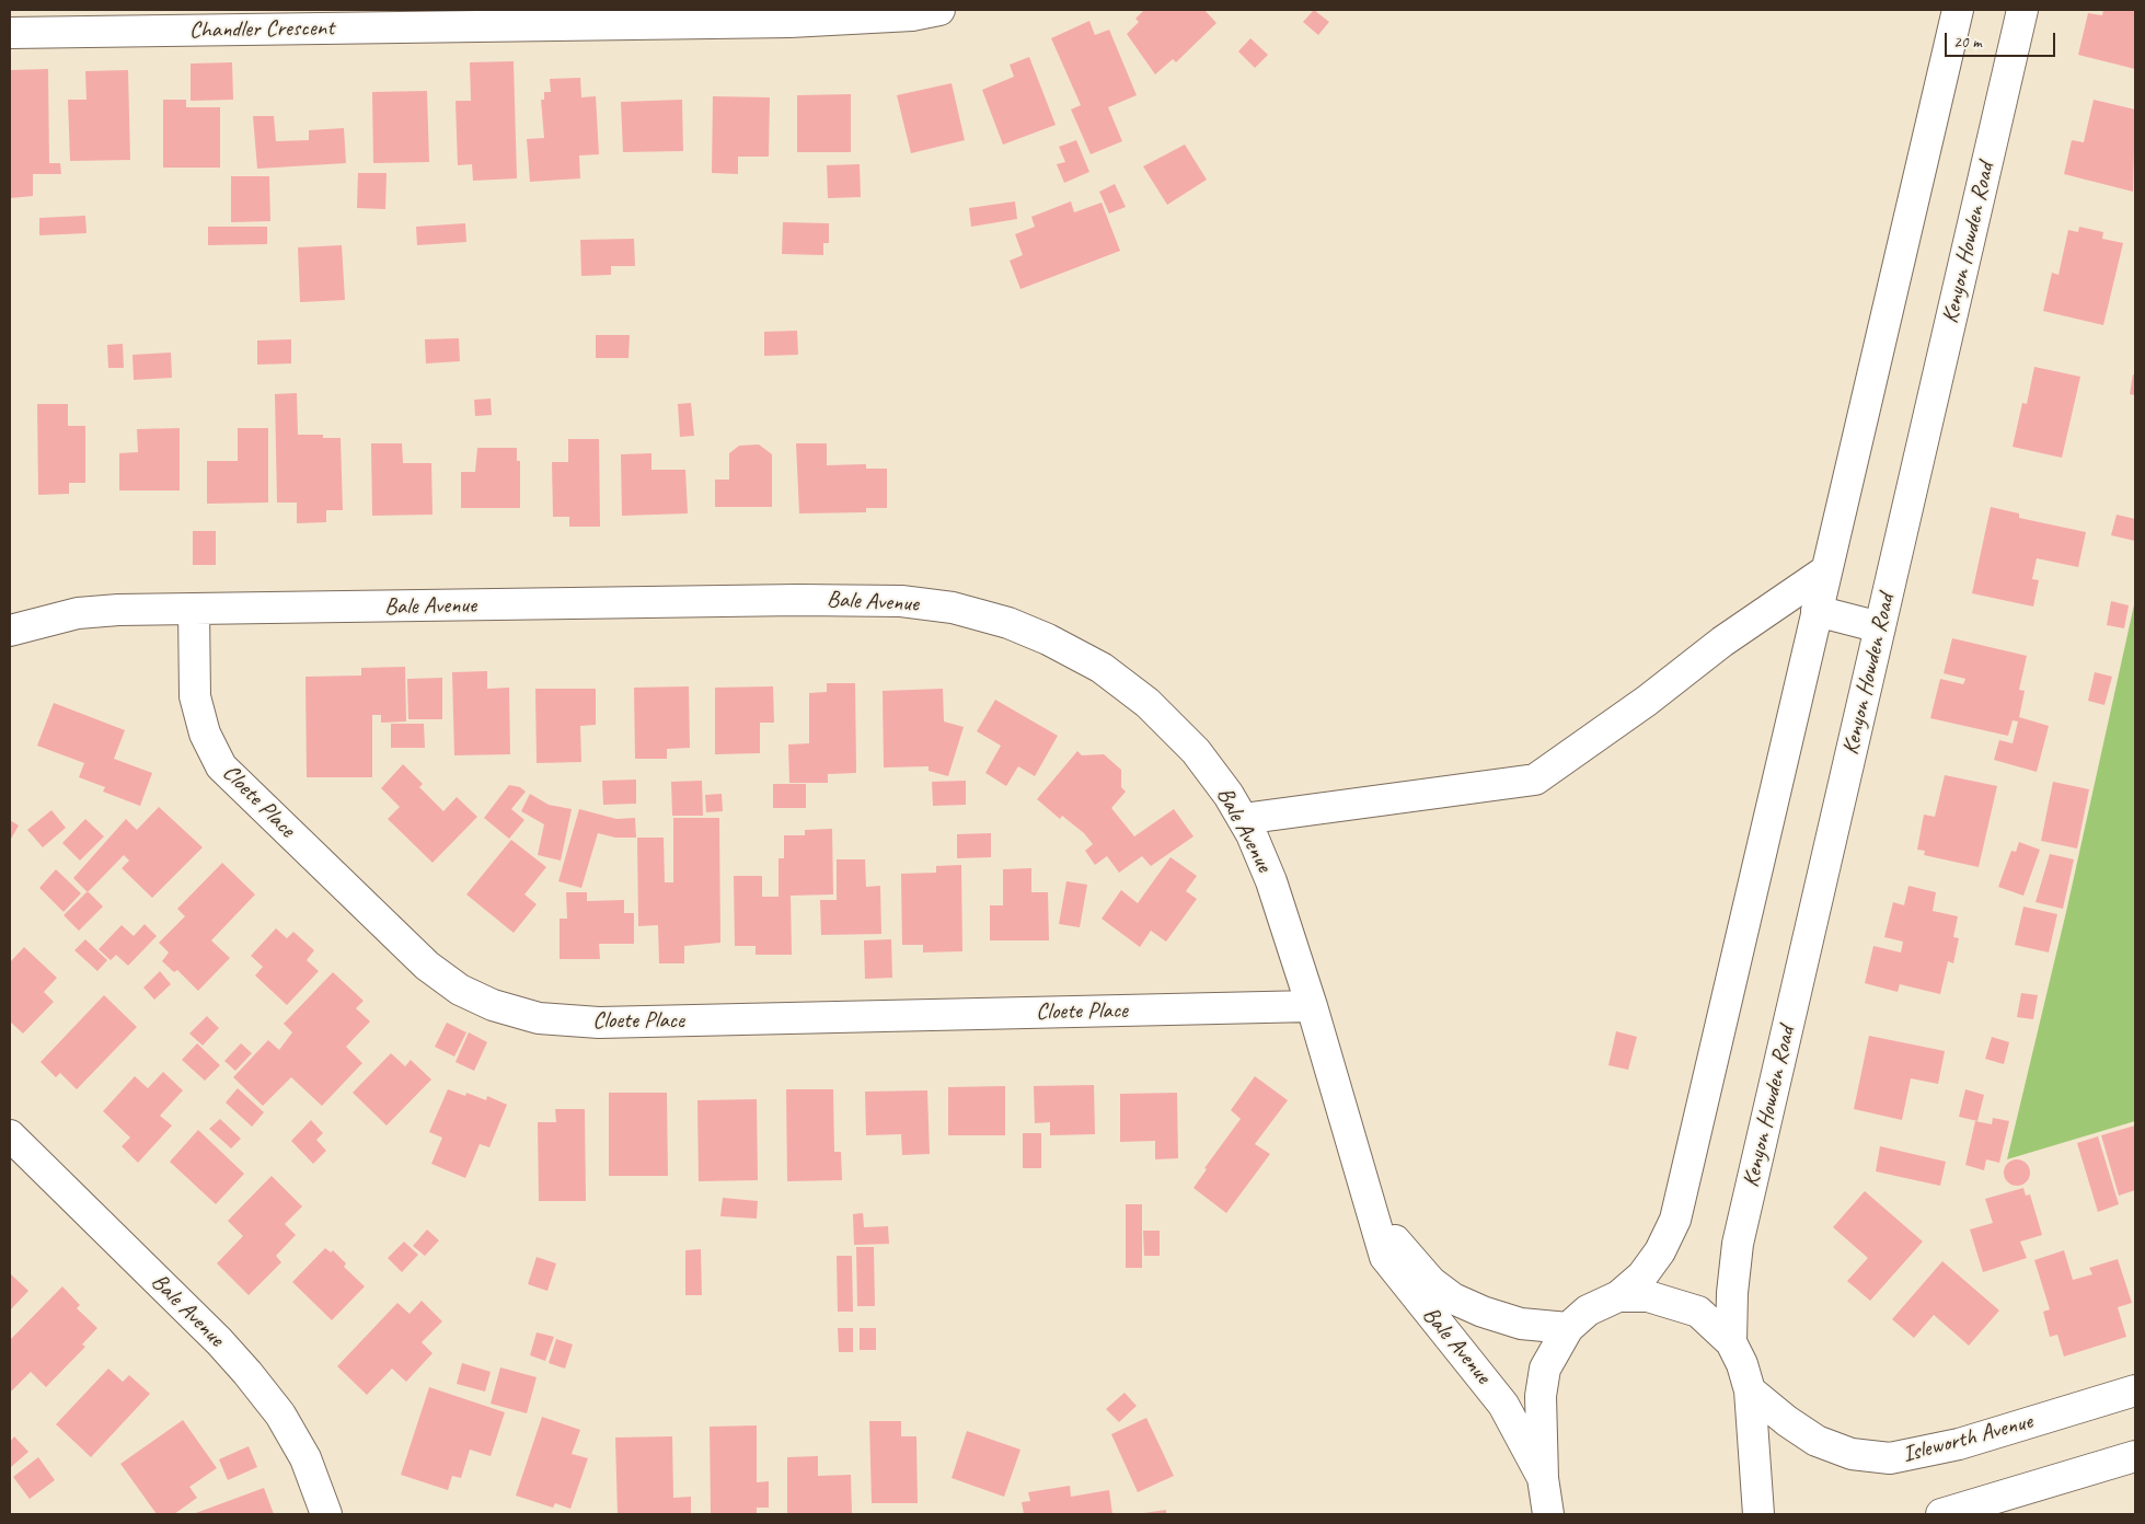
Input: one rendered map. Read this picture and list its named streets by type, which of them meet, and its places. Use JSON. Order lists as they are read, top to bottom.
{
  "streets": {
    "street": [
      "Chandler Crescent",
      "Kenyon Howden Road",
      "Bale Avenue",
      "Cloete Place",
      "Isleworth Avenue"
    ]
  },
  "crossings": [
    ["Bale Avenue", "Cloete Place"]
  ],
  "scale_bar": "20 m"
}
